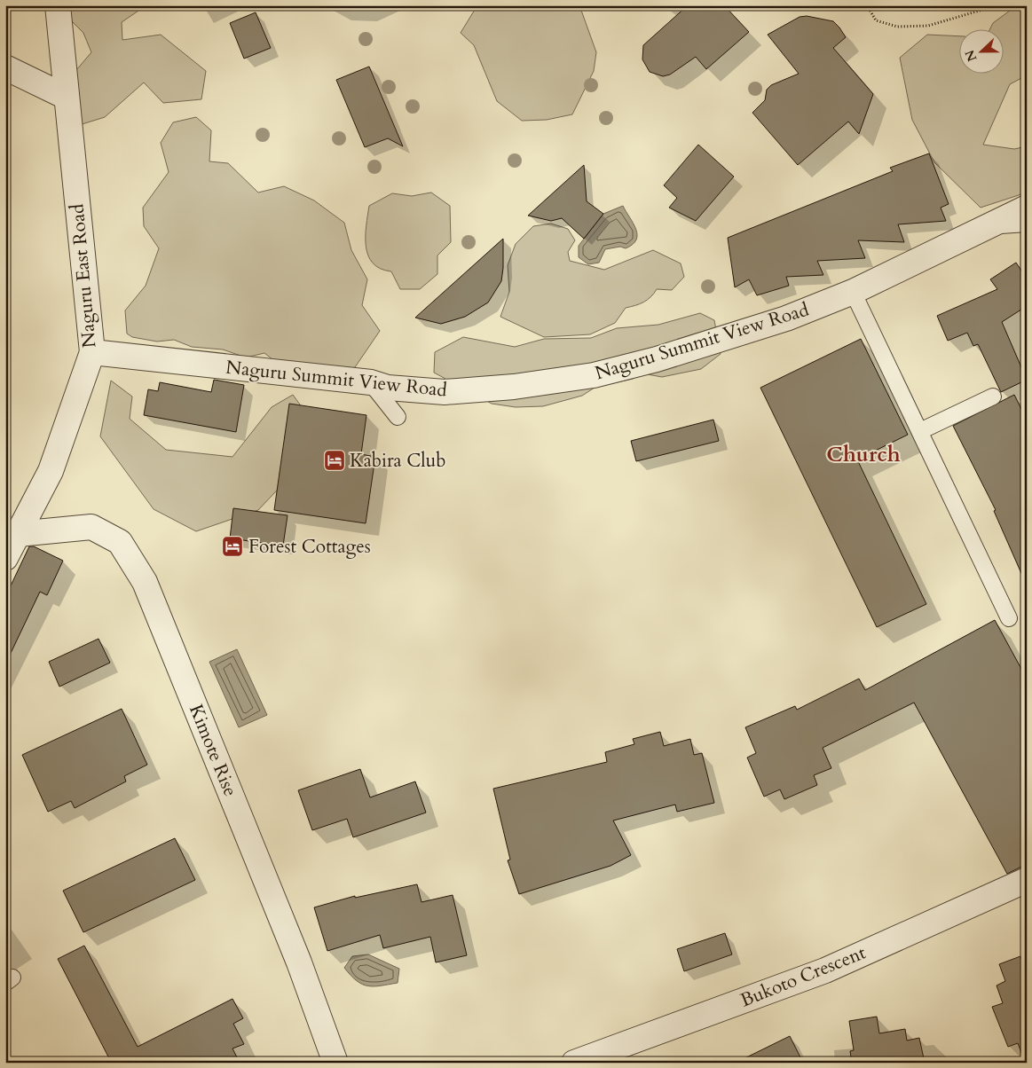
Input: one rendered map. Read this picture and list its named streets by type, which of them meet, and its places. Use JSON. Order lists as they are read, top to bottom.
{
  "streets": {
    "street": [
      "Naguru East Road",
      "Naguru Summit View Road",
      "Kimote Rise",
      "Bukoto Crescent"
    ]
  },
  "crossings": [
    ["Naguru East Road", "Naguru Summit View Road"],
    ["Naguru East Road", "Kimote Rise"]
  ],
  "districts": ["Church"],
  "places": {
    "hotel": ["Kabira Club", "Forest Cottages"]
  },
  "north": "left"
}
